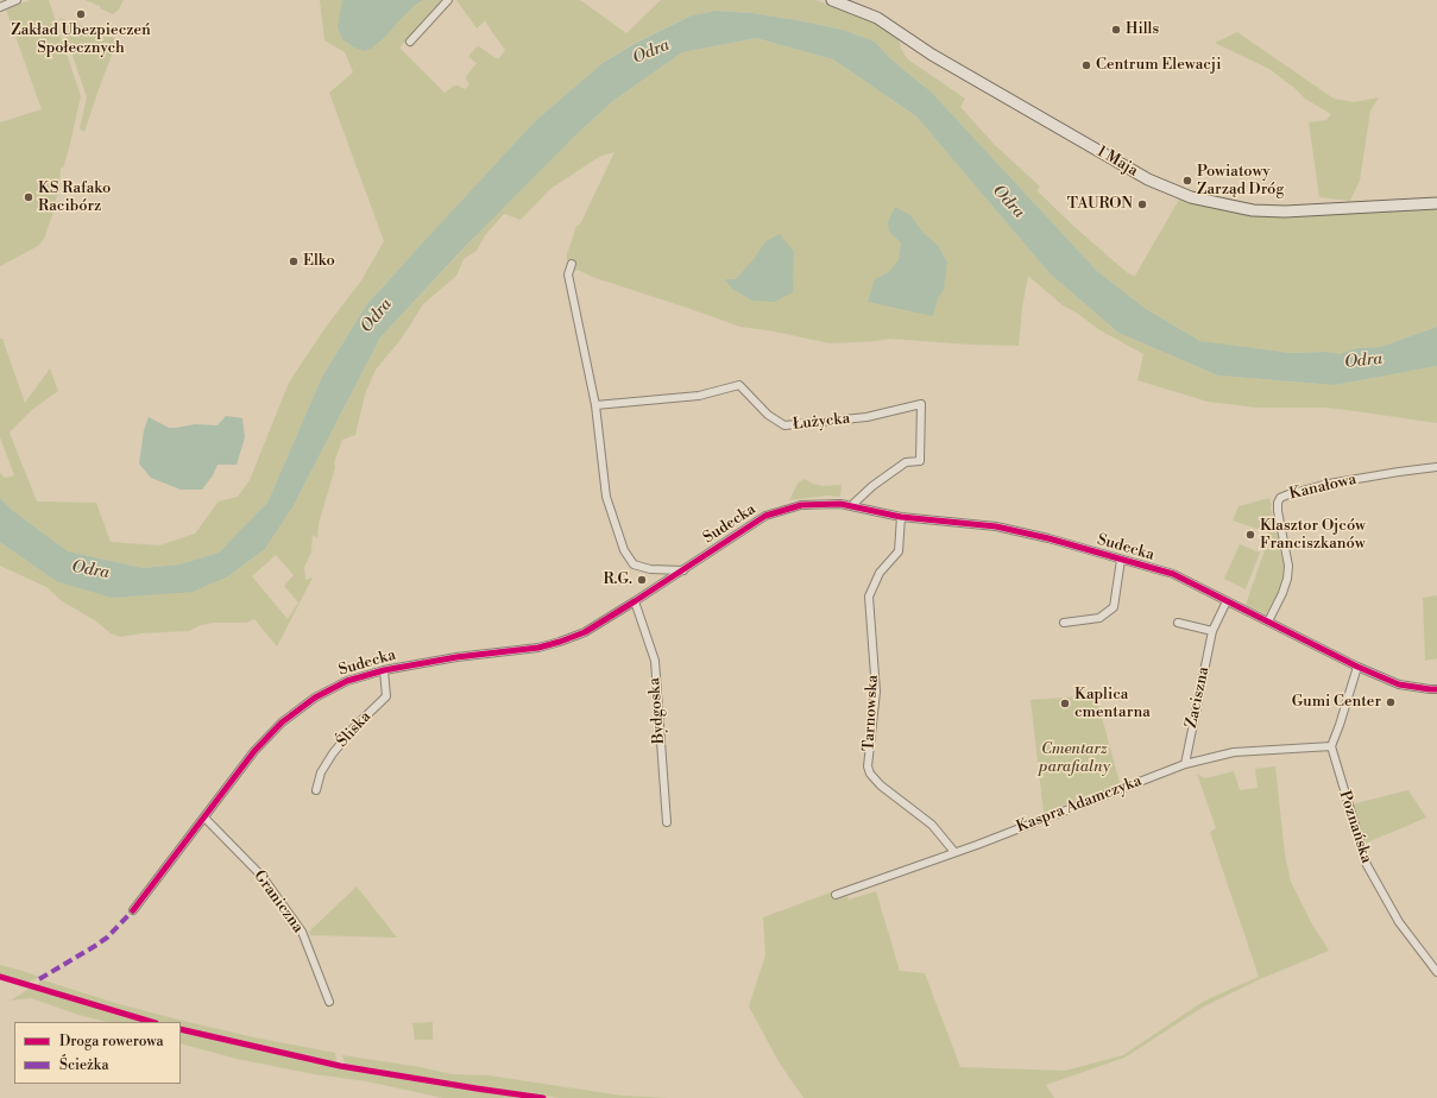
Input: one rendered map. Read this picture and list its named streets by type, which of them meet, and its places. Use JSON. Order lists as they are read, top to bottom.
{
  "streets": {
    "street": [
      "1 Maja",
      "Łużycka",
      "Kanałowa",
      "Sudecka",
      "Zaciszna",
      "Bydgoska",
      "Tarnowska",
      "Śliska",
      "Kaspra Adamczyka",
      "Poznańska",
      "Graniczna"
    ]
  },
  "crossings": [
    ["Łużycka", "Sudecka"],
    ["Kanałowa", "Sudecka"],
    ["Sudecka", "Zaciszna"],
    ["Sudecka", "Bydgoska"],
    ["Sudecka", "Tarnowska"],
    ["Sudecka", "Śliska"],
    ["Sudecka", "Graniczna"],
    ["Zaciszna", "Kaspra Adamczyka"],
    ["Tarnowska", "Kaspra Adamczyka"],
    ["Kaspra Adamczyka", "Poznańska"]
  ],
  "water": ["Odra"],
  "parks": ["Cmentarz parafialny"],
  "places": [
    "Zakład Ubezpieczeń Społecznych",
    "Hills",
    "Centrum Elewacji",
    "Powiatowy Zarząd Dróg",
    "KS Rafako Racibórz",
    "TAURON",
    "Elko",
    "Klasztor Ojców Franciszkanów",
    "R.G.",
    "Gumi Center",
    "Kaplica cmentarna"
  ],
  "legend": ["Droga rowerowa", "Ścieżka"]
}
